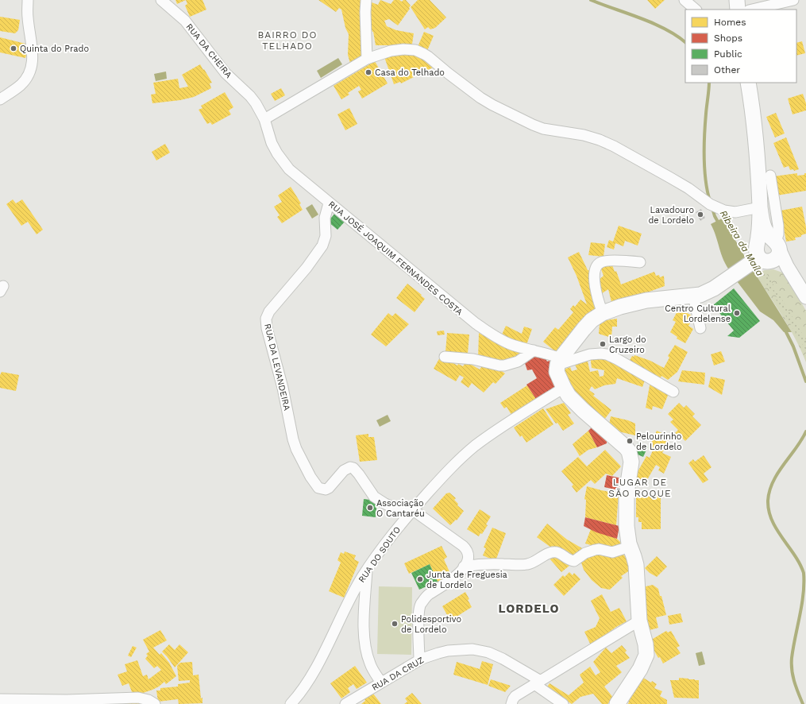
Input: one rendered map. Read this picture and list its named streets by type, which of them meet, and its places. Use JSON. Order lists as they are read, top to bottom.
{
  "streets": {
    "street": [
      "RUA DA CHEIRA",
      "RUA JOSÉ JOAQUIM FERNANDES COSTA",
      "RUA DA LEVANDEIRA",
      "RUA DO SOUTO",
      "RUA DA CRUZ"
    ]
  },
  "crossings": [
    ["RUA DA CHEIRA", "RUA JOSÉ JOAQUIM FERNANDES COSTA"],
    ["RUA JOSÉ JOAQUIM FERNANDES COSTA", "RUA DA LEVANDEIRA"],
    ["RUA DA LEVANDEIRA", "RUA DO SOUTO"]
  ],
  "districts": ["BAIRRO DO TELHADO", "LUGAR DE SÃO ROQUE", "LORDELO"],
  "water": ["Ribeira da Maíla"],
  "places": [
    "Quinta do Prado",
    "Casa do Telhado",
    "Lavadouro de Lordelo",
    "Centro Cultural Lordelense",
    "Largo do Cruzeiro",
    "Pelourinho de Lordelo",
    "Associação O Cantaréu",
    "Junta de Freguesia de Lordelo",
    "Polidesportivo de Lordelo"
  ],
  "legend": [
    "Homes",
    "Shops",
    "Public",
    "Other"
  ]
}
